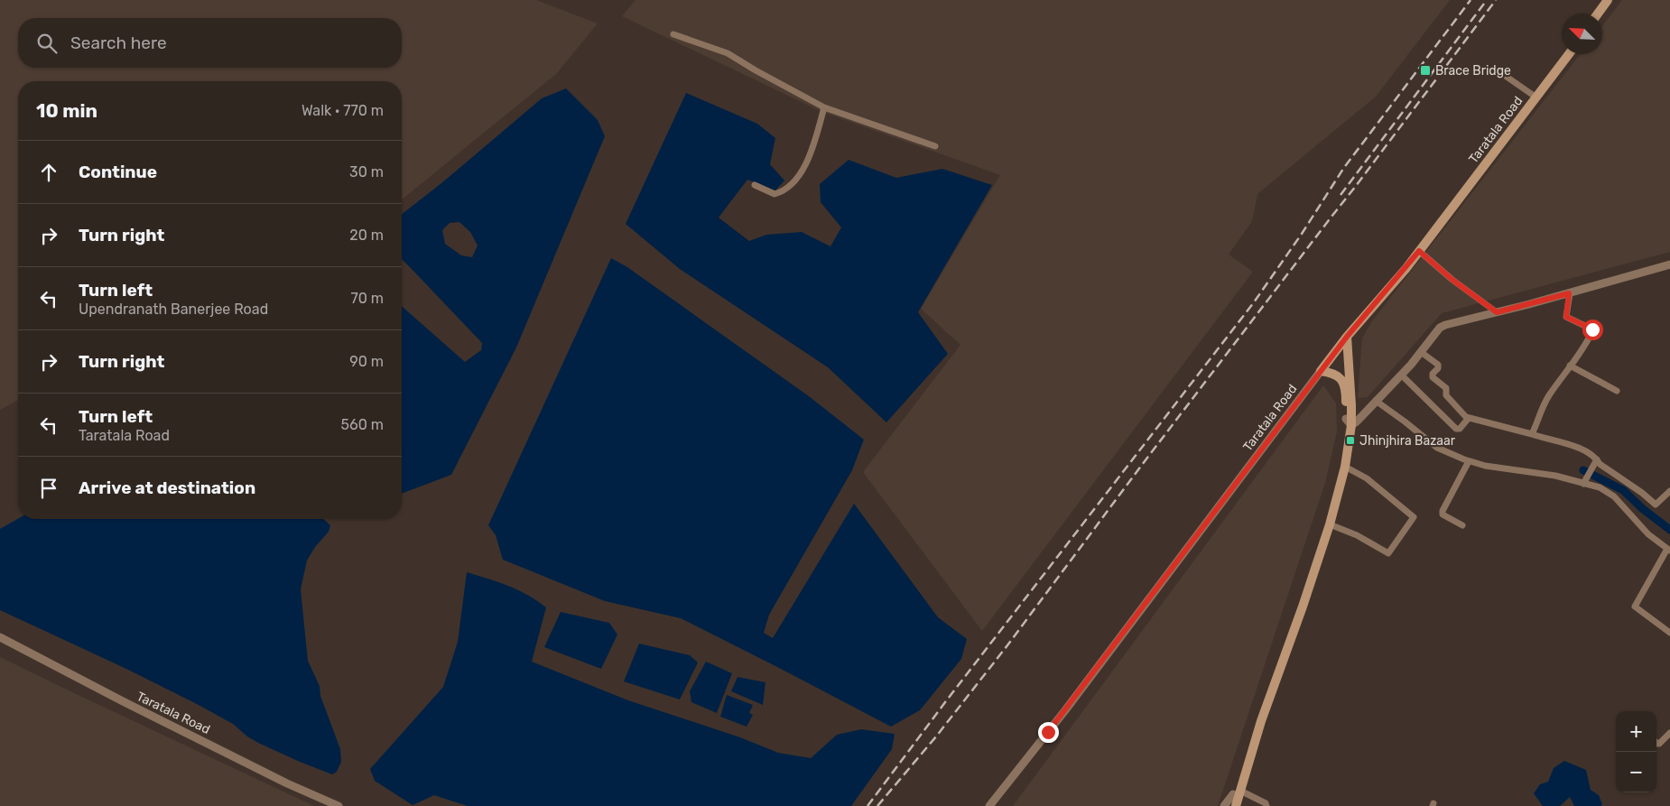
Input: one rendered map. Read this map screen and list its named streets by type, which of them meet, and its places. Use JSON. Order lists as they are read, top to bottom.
{
  "streets": {
    "main road": ["Taratala Road"]
  },
  "places": {
    "transit": ["Brace Bridge", "Jhinjhira Bazaar"]
  },
  "north": "top left",
  "page": {
    "search": "Search here",
    "heading": ["10 min", "Walk · 770 m"],
    "list": [
      ["Continue", "30 m"],
      ["Turn right", "20 m"],
      ["Turn left", "Upendranath Banerjee Road", "70 m"],
      ["Turn right", "90 m"],
      ["Turn left", "Taratala Road", "560 m"],
      "Arrive at destination"
    ],
    "map_buttons": ["+", "−"]
  }
}
